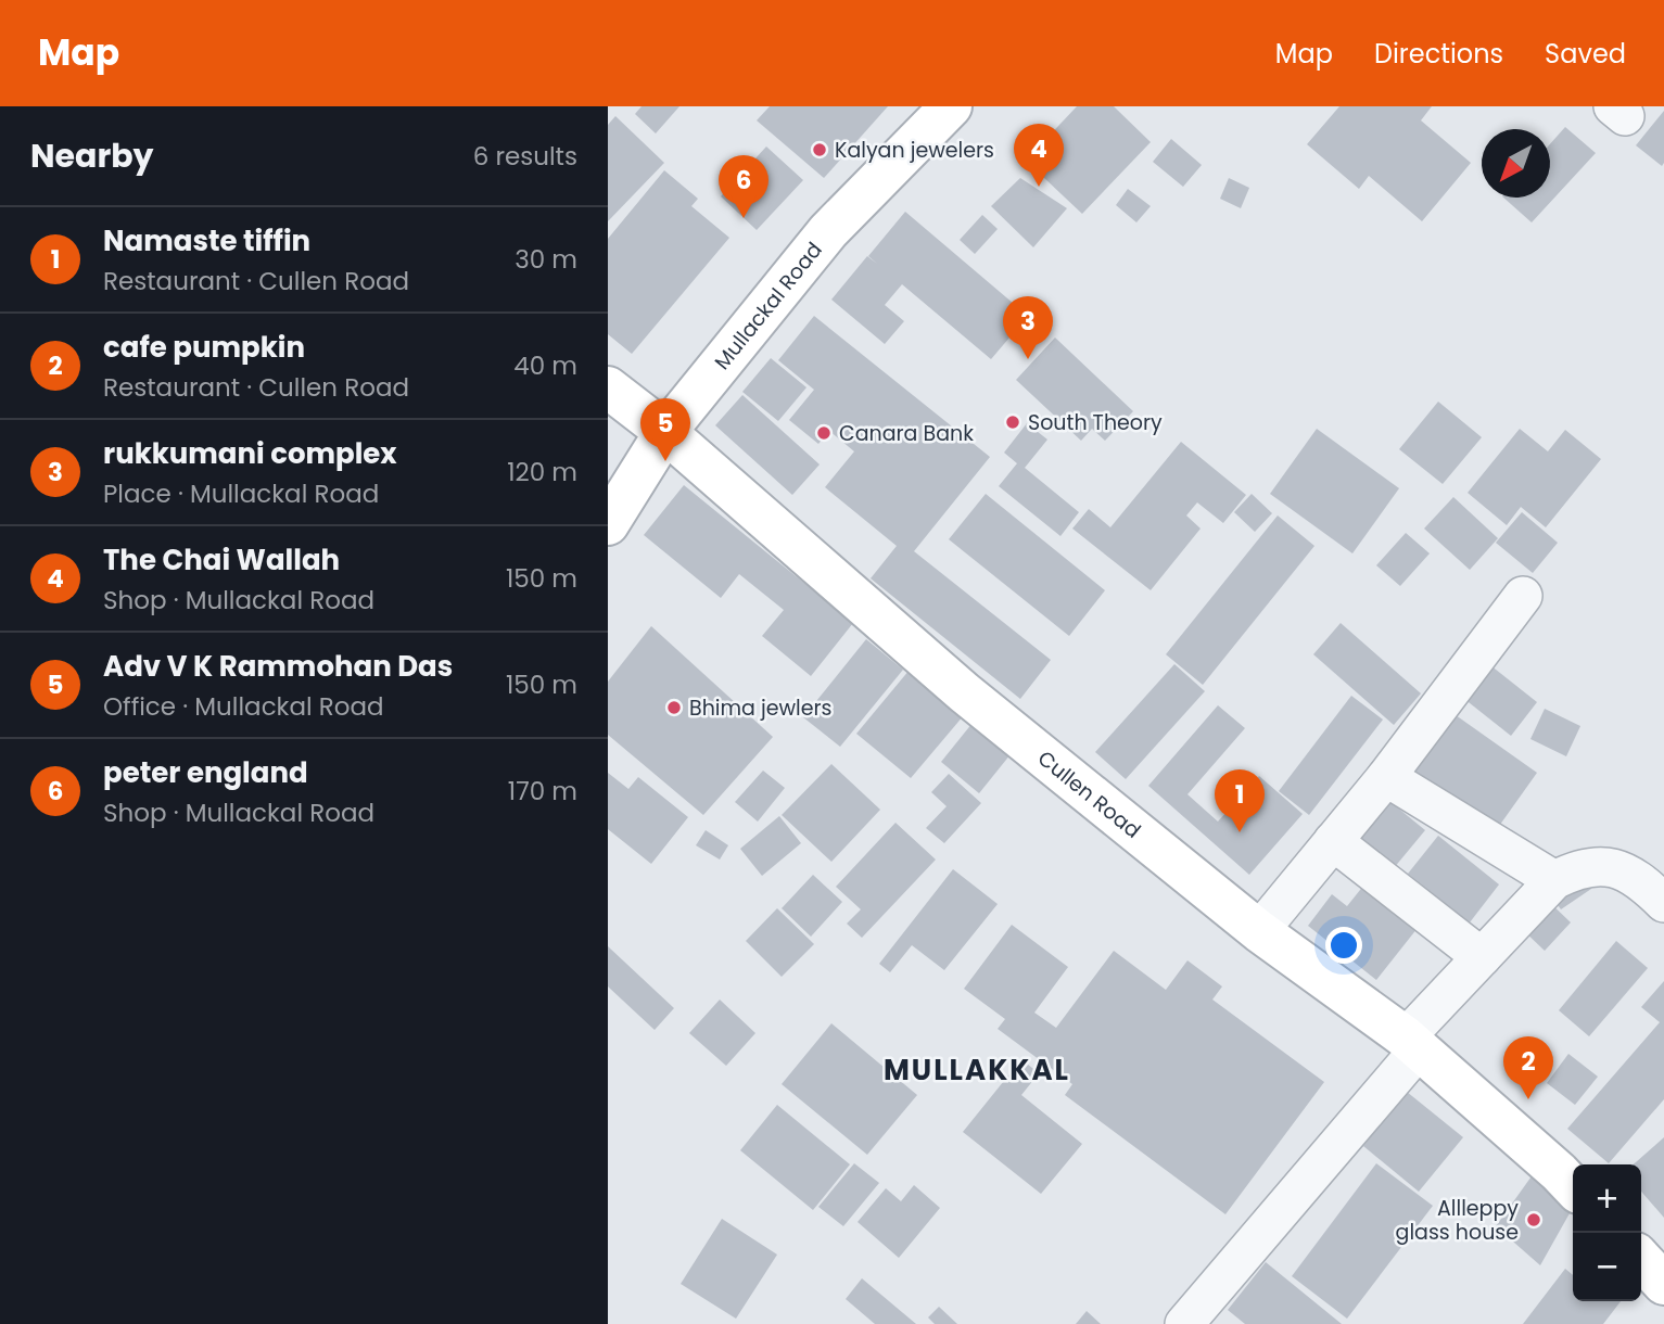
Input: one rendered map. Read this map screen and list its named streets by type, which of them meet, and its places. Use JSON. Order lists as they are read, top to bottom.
{
  "streets": {
    "main road": ["Mullackal Road", "Cullen Road"]
  },
  "crossings": [
    ["Mullackal Road", "Cullen Road"]
  ],
  "districts": ["MULLAKKAL"],
  "places": [
    "Kalyan jewelers",
    "South Theory",
    "Canara Bank",
    "Bhima jewlers",
    "Allleppy glass house"
  ],
  "north": "bottom left",
  "page": {
    "header": "Map",
    "nav": ["Map", "Directions", "Saved"],
    "heading": ["Nearby", "6 results"],
    "pins": [
      "4",
      "6",
      "3",
      "5",
      "1",
      "2"
    ],
    "list": [
      {
        "mark": "1",
        "name": "Namaste tiffin",
        "note": "Restaurant · Cullen Road",
        "value": "30 m"
      },
      {
        "mark": "2",
        "name": "cafe pumpkin",
        "note": "Restaurant · Cullen Road",
        "value": "40 m"
      },
      {
        "mark": "3",
        "name": "rukkumani complex",
        "note": "Place · Mullackal Road",
        "value": "120 m"
      },
      {
        "mark": "4",
        "name": "The Chai Wallah",
        "note": "Shop · Mullackal Road",
        "value": "150 m"
      },
      {
        "mark": "5",
        "name": "Adv V K Rammohan Das",
        "note": "Office · Mullackal Road",
        "value": "150 m"
      },
      {
        "mark": "6",
        "name": "peter england",
        "note": "Shop · Mullackal Road",
        "value": "170 m"
      }
    ],
    "map_buttons": ["+", "−"]
  }
}
